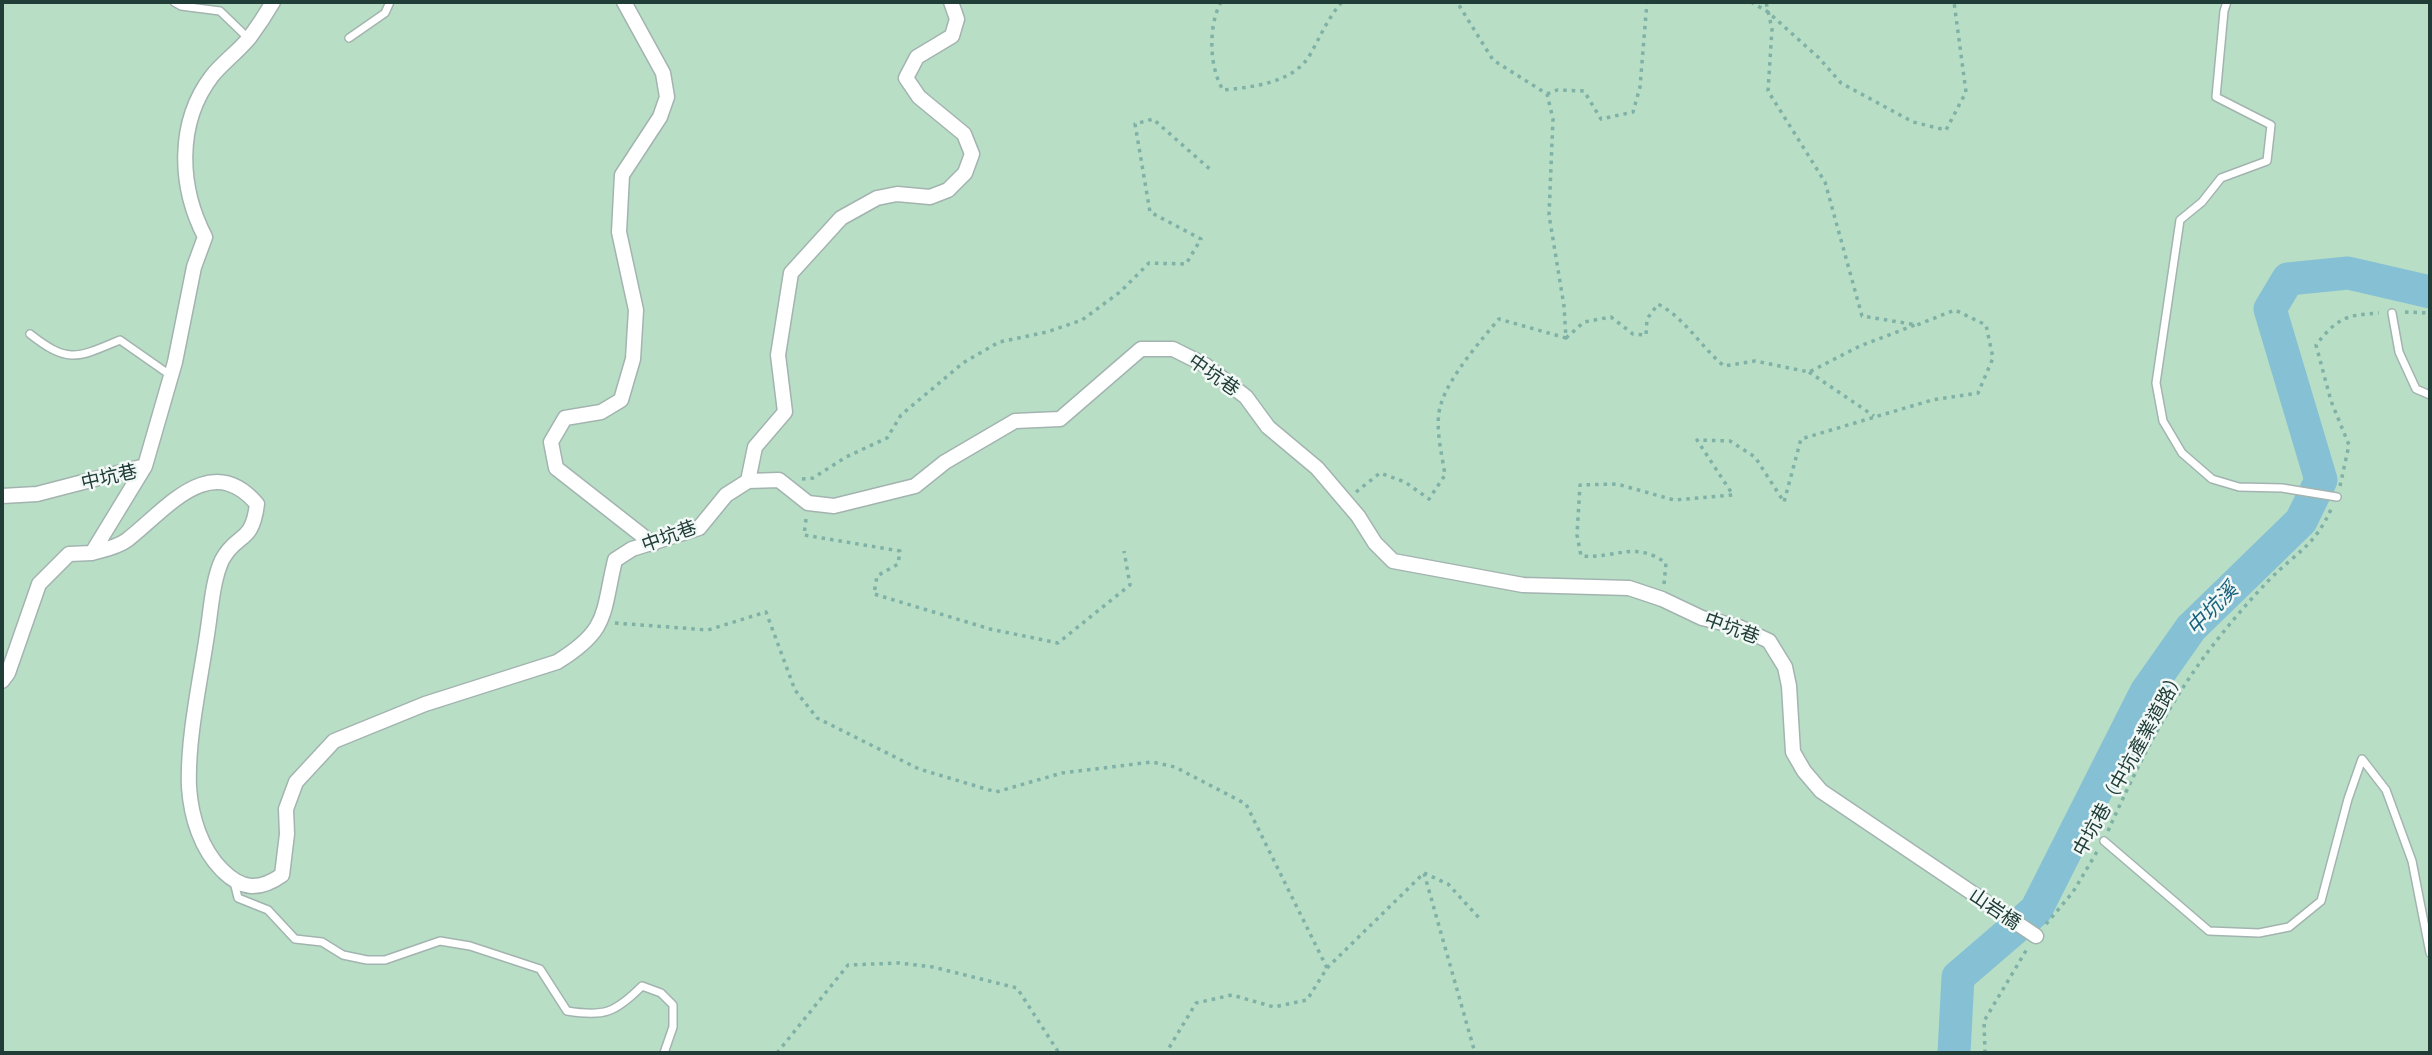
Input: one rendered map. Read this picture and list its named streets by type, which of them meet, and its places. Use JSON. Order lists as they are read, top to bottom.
{
  "streets": {
    "street": ["中坑巷", "山岩橋"],
    "path": ["中坑巷（中坑產業道路）"]
  },
  "crossings": [
    ["中坑巷", "山岩橋"],
    ["中坑巷（中坑產業道路）", "山岩橋"]
  ],
  "water": ["中坑溪"]
}
